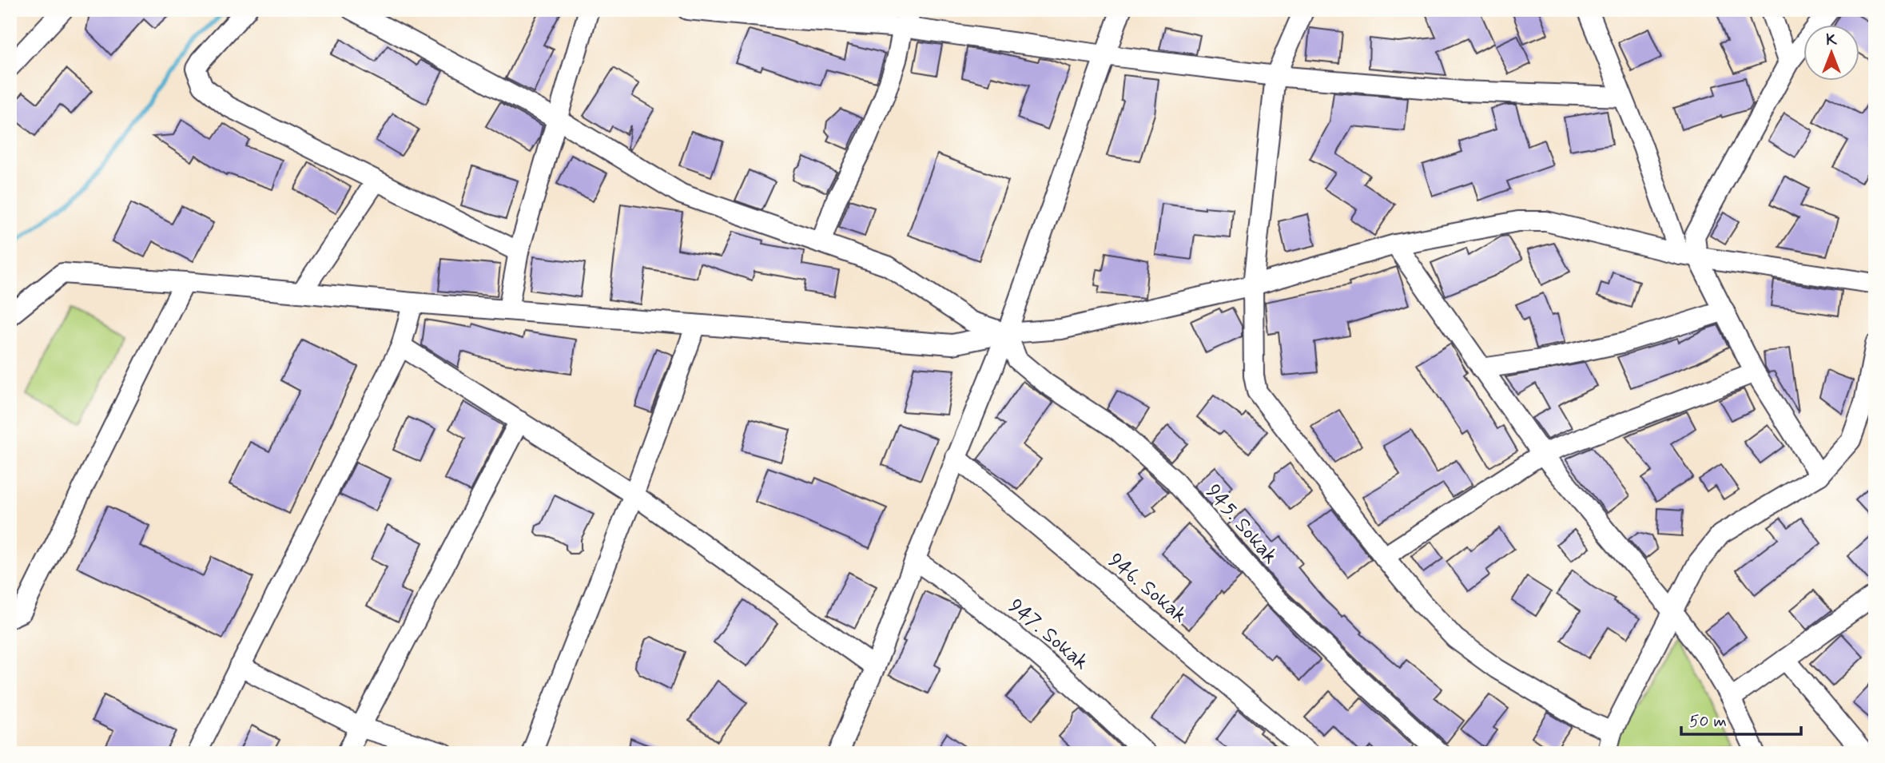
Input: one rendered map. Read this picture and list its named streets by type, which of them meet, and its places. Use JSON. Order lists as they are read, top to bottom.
{
  "streets": {
    "street": ["945. Sokak", "946. Sokak", "947. Sokak"]
  },
  "scale_bar": "50 m",
  "north": "top"
}
